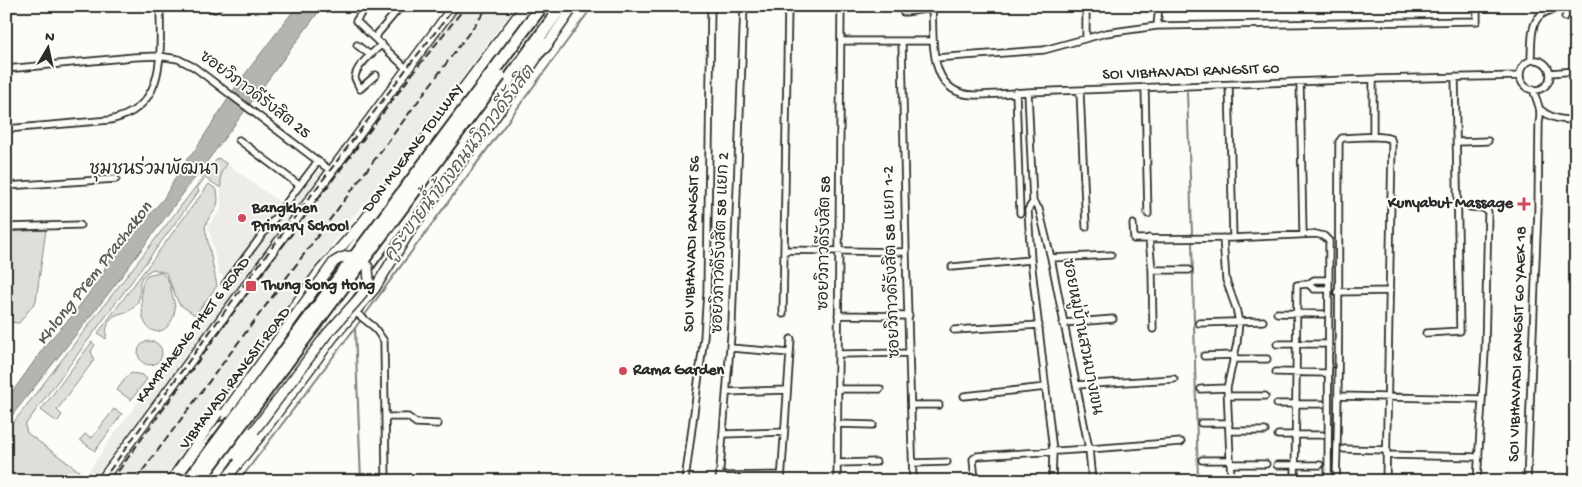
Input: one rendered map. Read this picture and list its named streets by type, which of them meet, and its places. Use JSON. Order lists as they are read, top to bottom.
{
  "streets": {
    "highway": ["DON MUEANG TOLLWAY", "VIBHAVADI RANGSIT ROAD"],
    "main road": ["KAMPHAENG PHET 6 ROAD"],
    "street": [
      "SOI VIBHAVADI RANGSIT 60",
      "ซอยวิภาวดีรังสิต 25",
      "ซอยวิภาวดีรังสิต 58 แยก 2",
      "ซอยวิภาวดีรังสิต 58",
      "SOI VIBHAVADI RANGSIT 56",
      "ซอยวิภาวดีรังสิต 58 แยก 1-2",
      "ซอยหมู่บ้านสวนบางเขน",
      "SOI VIBHAVADI RANGSIT 60 YAEK 18"
    ]
  },
  "crossings": [
    ["SOI VIBHAVADI RANGSIT 60", "ซอยหมู่บ้านสวนบางเขน"],
    ["SOI VIBHAVADI RANGSIT 60", "SOI VIBHAVADI RANGSIT 60 YAEK 18"],
    ["ซอยวิภาวดีรังสิต 25", "KAMPHAENG PHET 6 ROAD"]
  ],
  "districts": ["ชุมชนร่วมพัฒนา"],
  "water": ["คูระบายน้ำข้างถนนวิภาวดีรังสิต", "Khlong Prem Prachakon"],
  "places": {
    "health": ["Kunyabut Massage"],
    "other": ["Bangkhen Primary School", "Rama Garden"],
    "transit": ["Thung Song Hong"]
  },
  "north": "top"
}
